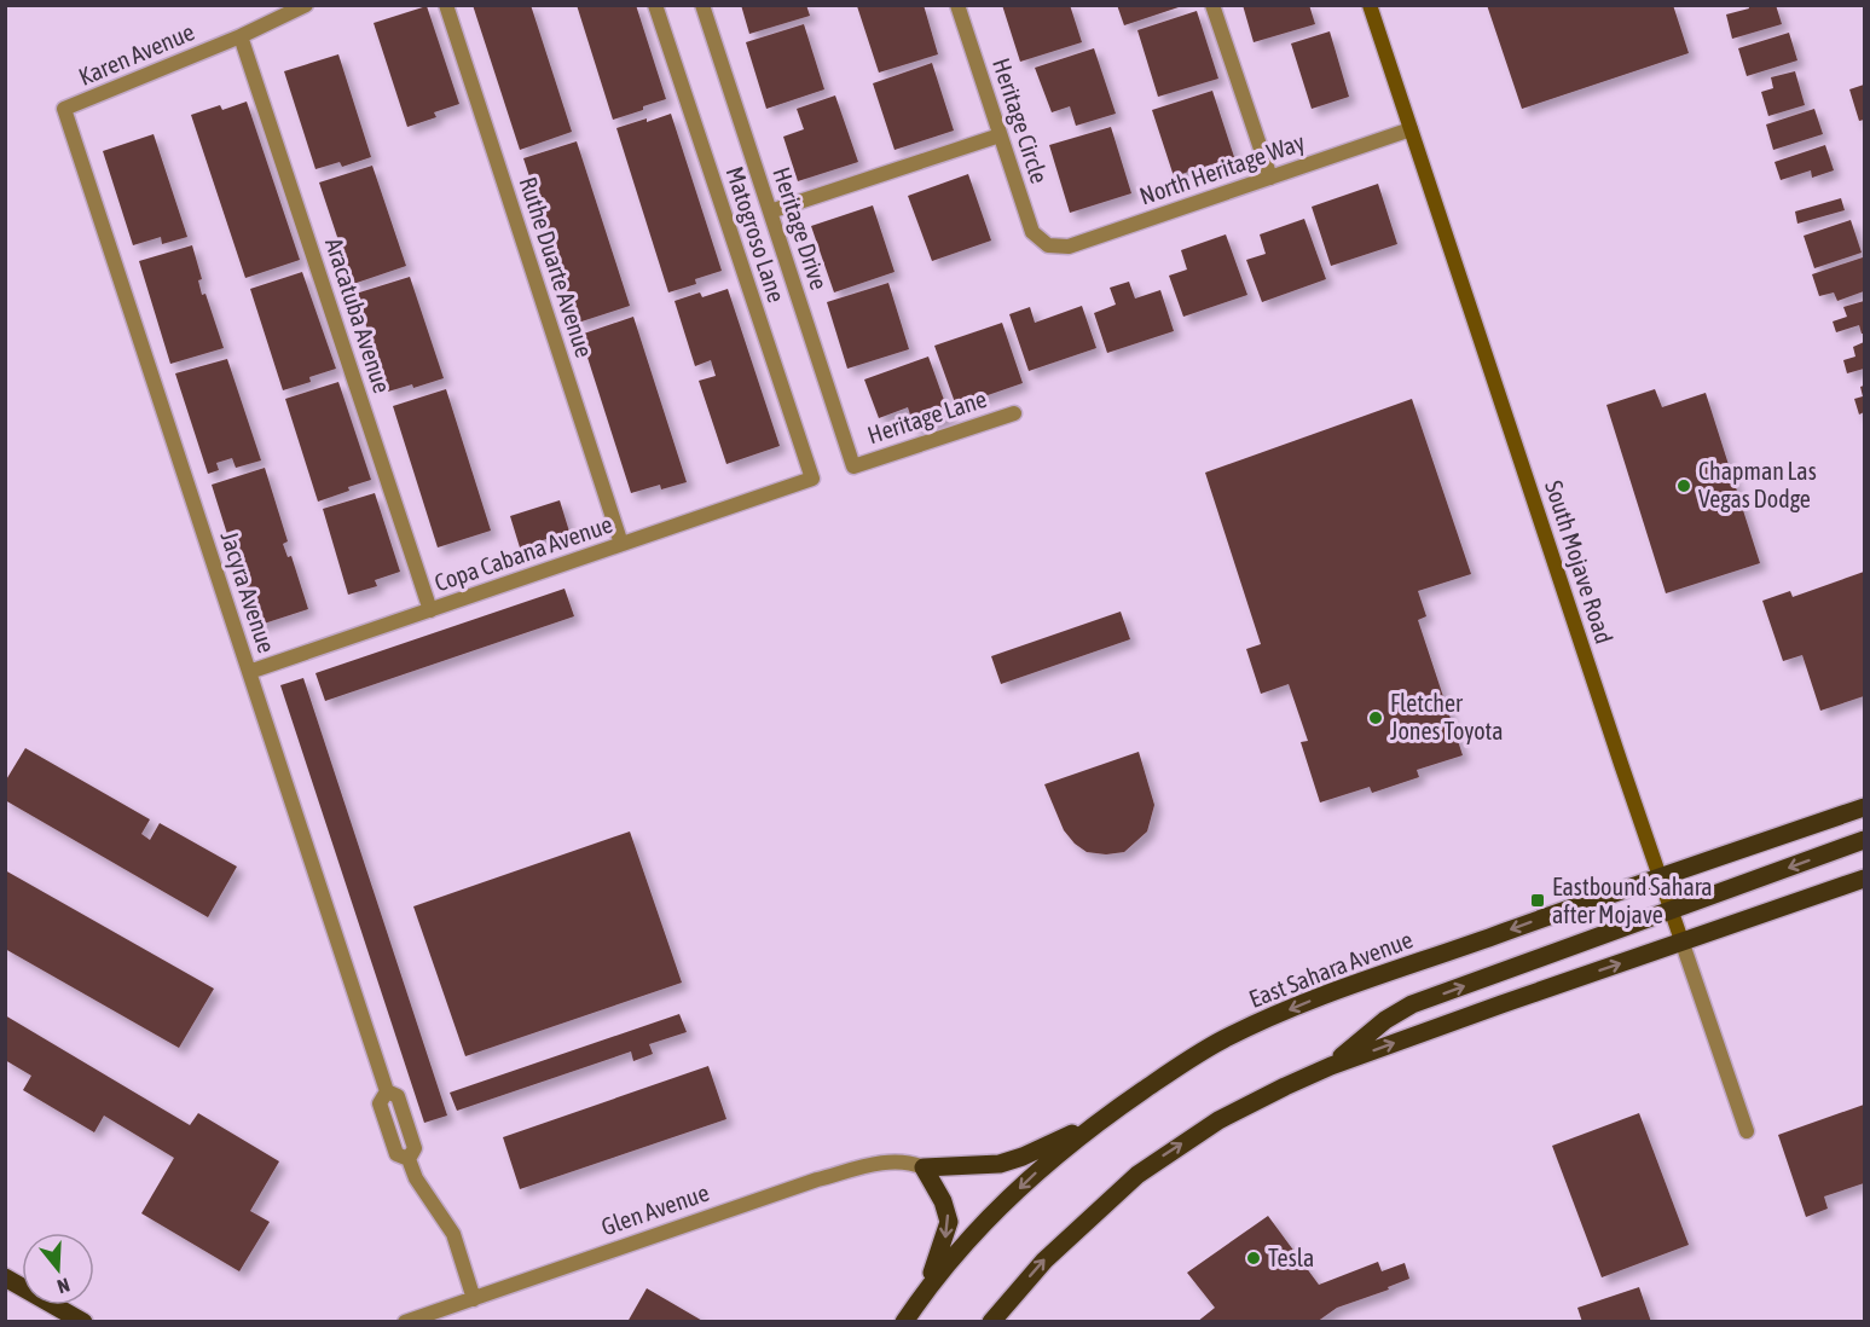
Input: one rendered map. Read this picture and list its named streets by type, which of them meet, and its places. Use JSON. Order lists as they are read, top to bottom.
{
  "streets": {
    "main road": ["East Sahara Avenue"],
    "street": [
      "Karen Avenue",
      "Heritage Circle",
      "North Heritage Way",
      "Heritage Drive",
      "Matogroso Lane",
      "Ruthe Duarte Avenue",
      "Aracatuba Avenue",
      "Heritage Lane",
      "Copa Cabana Avenue",
      "South Mojave Road",
      "Jacyra Avenue",
      "Glen Avenue"
    ]
  },
  "crossings": [
    ["Karen Avenue", "Aracatuba Avenue"],
    ["Karen Avenue", "Jacyra Avenue"],
    ["Heritage Circle", "North Heritage Way"],
    ["North Heritage Way", "South Mojave Road"],
    ["Heritage Drive", "Heritage Lane"],
    ["Matogroso Lane", "Copa Cabana Avenue"],
    ["Ruthe Duarte Avenue", "Copa Cabana Avenue"],
    ["Aracatuba Avenue", "Copa Cabana Avenue"],
    ["Copa Cabana Avenue", "Jacyra Avenue"],
    ["South Mojave Road", "East Sahara Avenue"],
    ["Jacyra Avenue", "Glen Avenue"]
  ],
  "places": {
    "other": ["Chapman Las Vegas Dodge", "Fletcher Jones Toyota", "Tesla"],
    "transit": ["Eastbound Sahara after Mojave"]
  },
  "north": "bottom"
}
